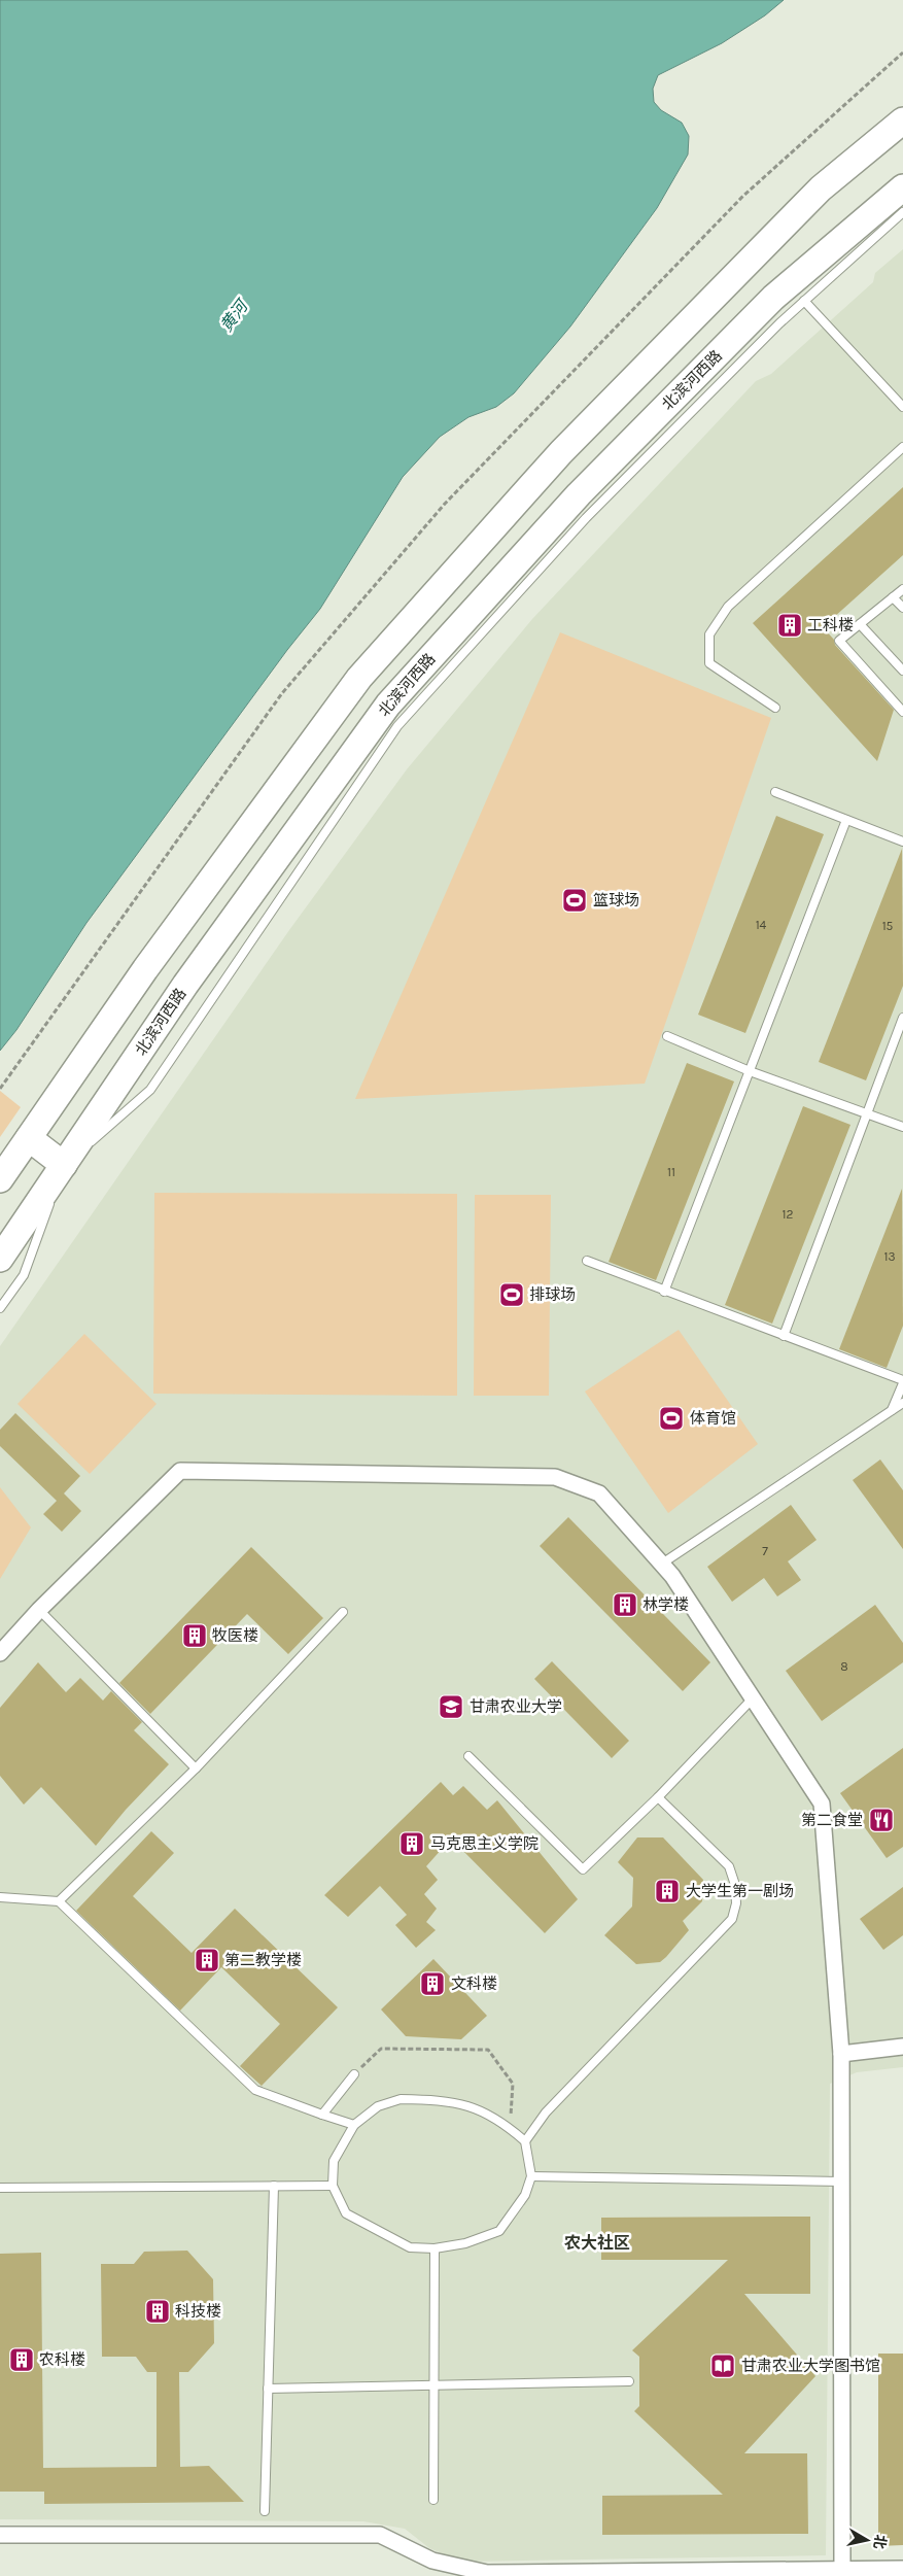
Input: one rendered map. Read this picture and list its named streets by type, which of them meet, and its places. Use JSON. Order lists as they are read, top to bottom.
{
  "streets": {
    "main road": ["北滨河西路"]
  },
  "districts": ["农大社区"],
  "water": ["黄河"],
  "places": {
    "building": [
      "工科楼",
      "林学楼",
      "牧医楼",
      "马克思主义学院",
      "大学生第一剧场",
      "第二教学楼",
      "文科楼",
      "科技楼",
      "农科楼"
    ],
    "sports": ["篮球场", "排球场", "体育馆"],
    "school or university": ["甘肃农业大学"],
    "restaurant": ["第二食堂"],
    "library": ["甘肃农业大学图书馆"]
  },
  "house_numbers": [
    "14",
    "15",
    "11",
    "12",
    "13",
    "7",
    "8"
  ],
  "north": "right"
}
